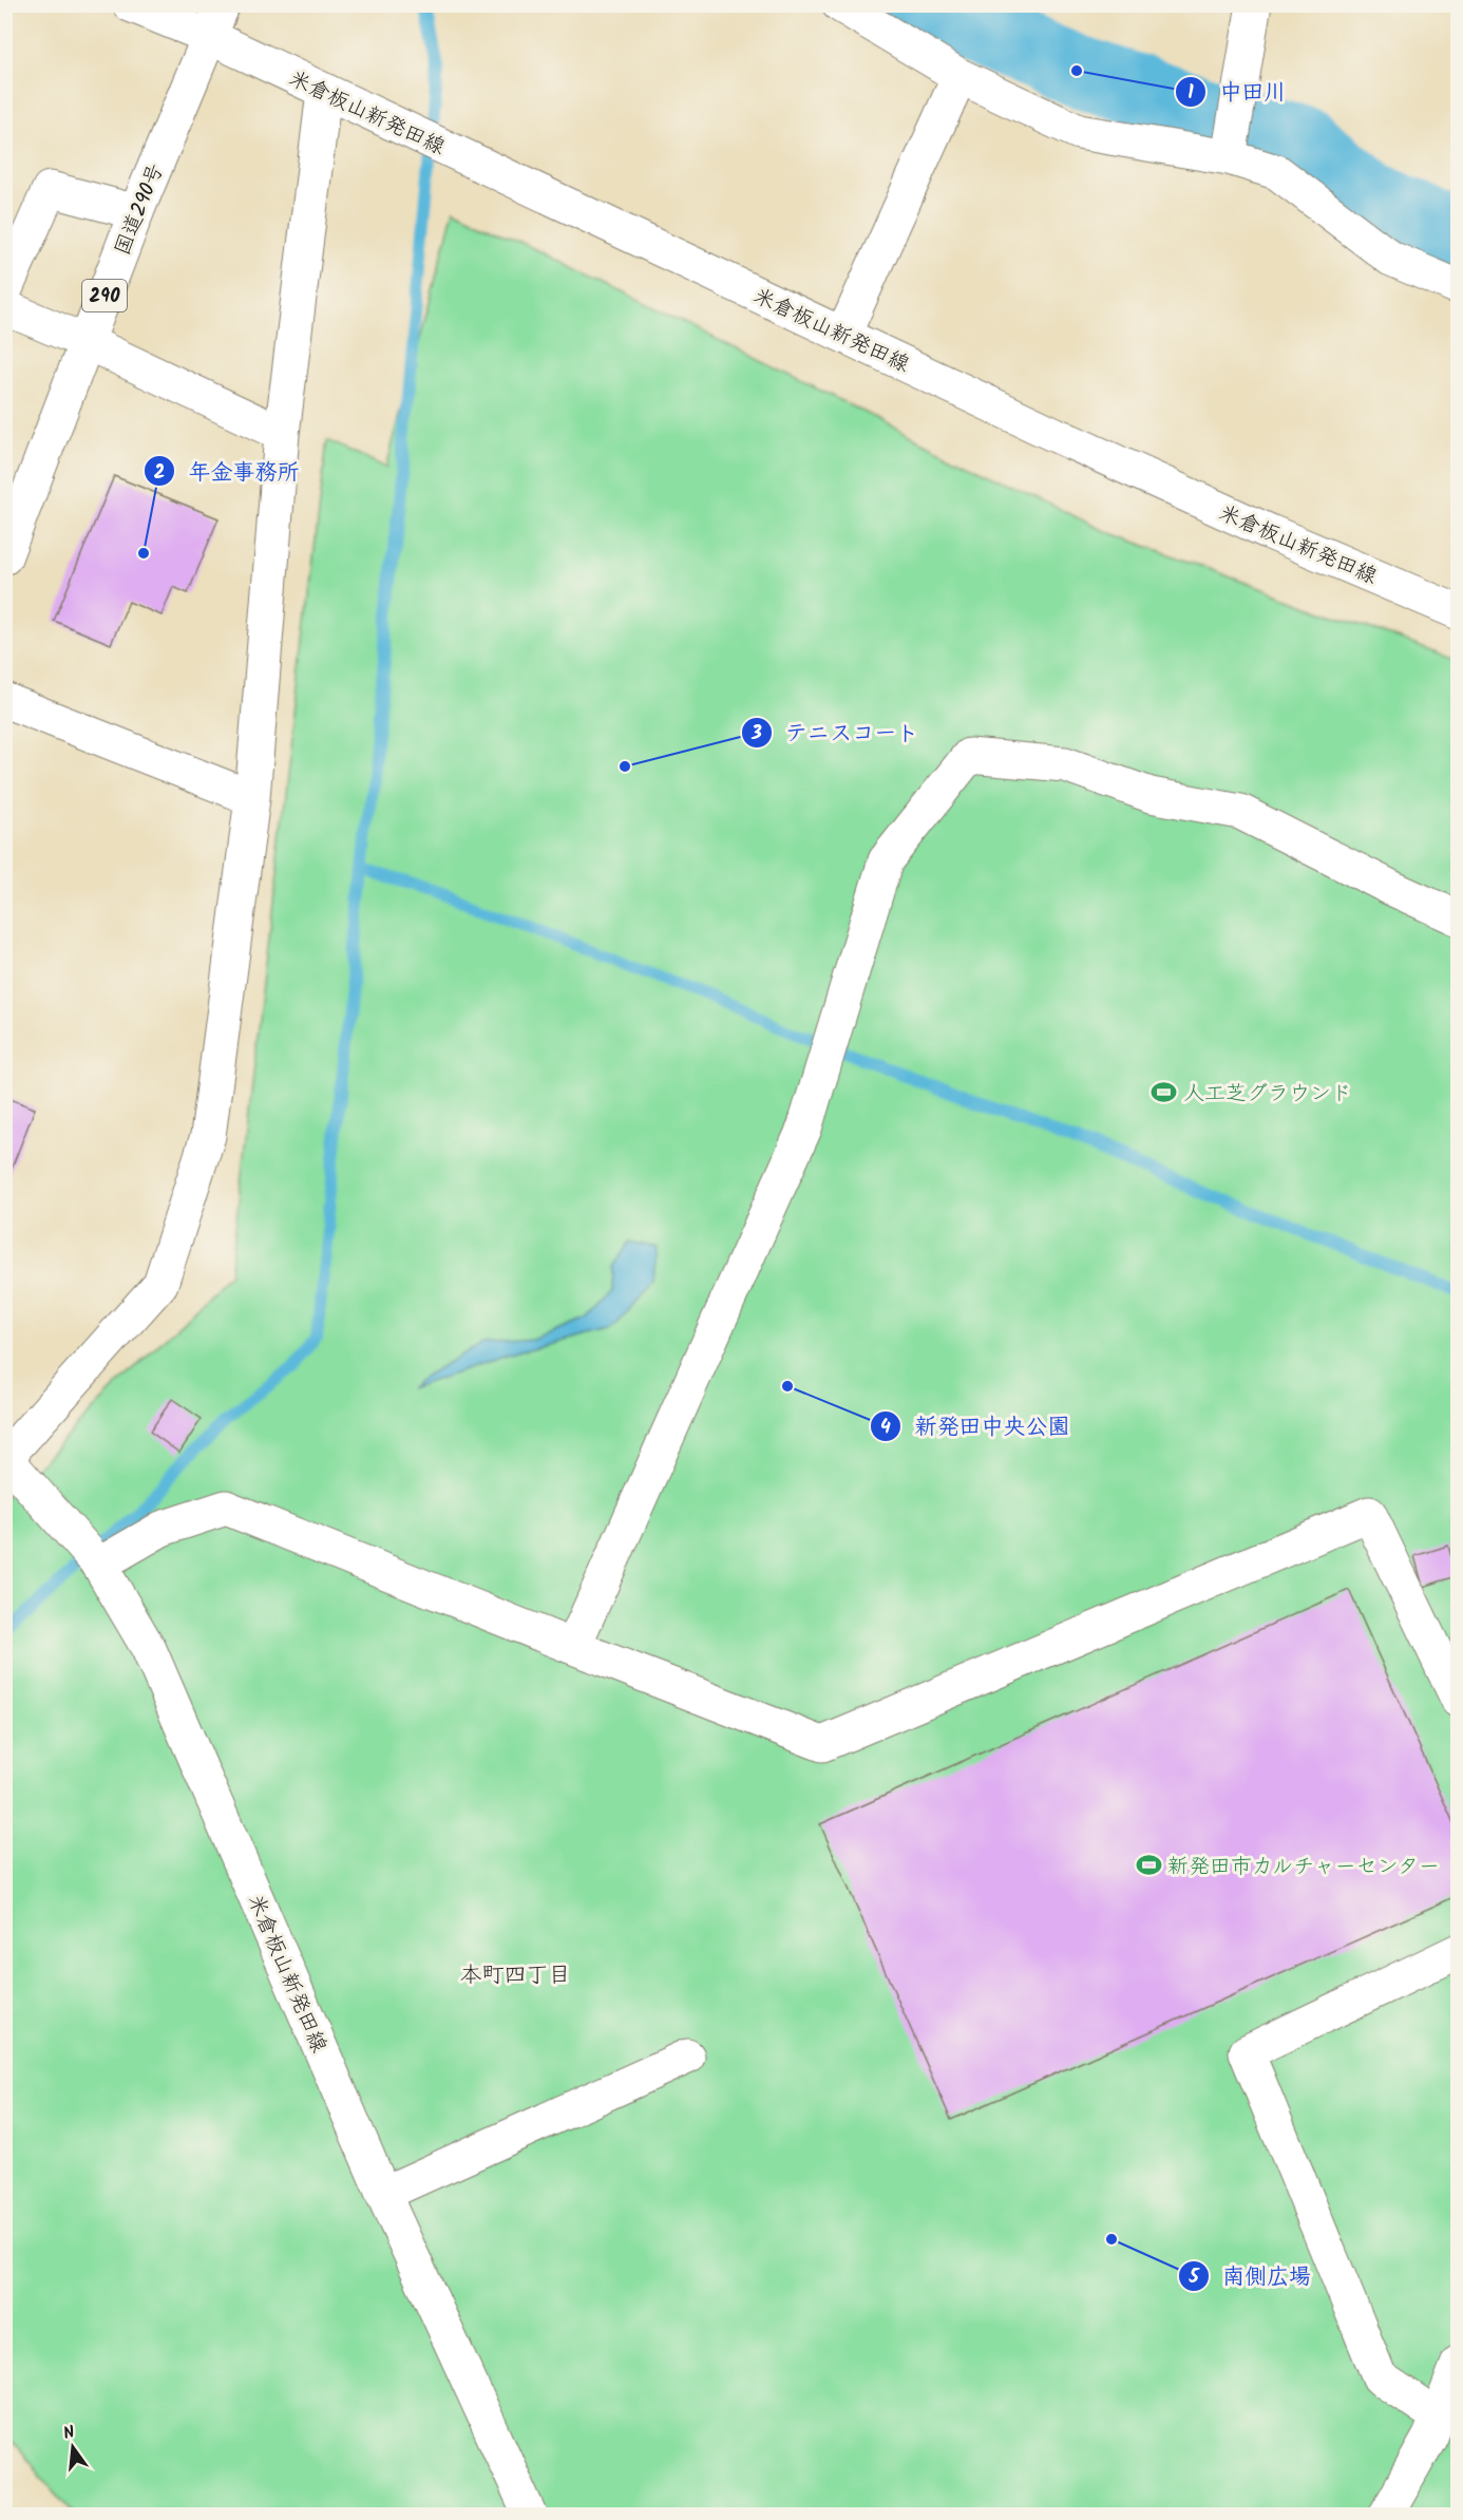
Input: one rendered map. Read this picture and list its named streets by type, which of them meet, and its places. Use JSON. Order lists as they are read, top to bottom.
{
  "streets": {
    "main road": ["米倉板山新発田線", "国道290号", "290"]
  },
  "crossings": [
    ["米倉板山新発田線", "国道290号"]
  ],
  "districts": ["本町四丁目"],
  "places": {
    "other": [
      "中田川",
      "年金事務所",
      "テニスコート",
      "新発田中央公園",
      "南側広場"
    ],
    "sports": ["人工芝グラウンド", "新発田市カルチャーセンター"]
  },
  "north": "top"
}
